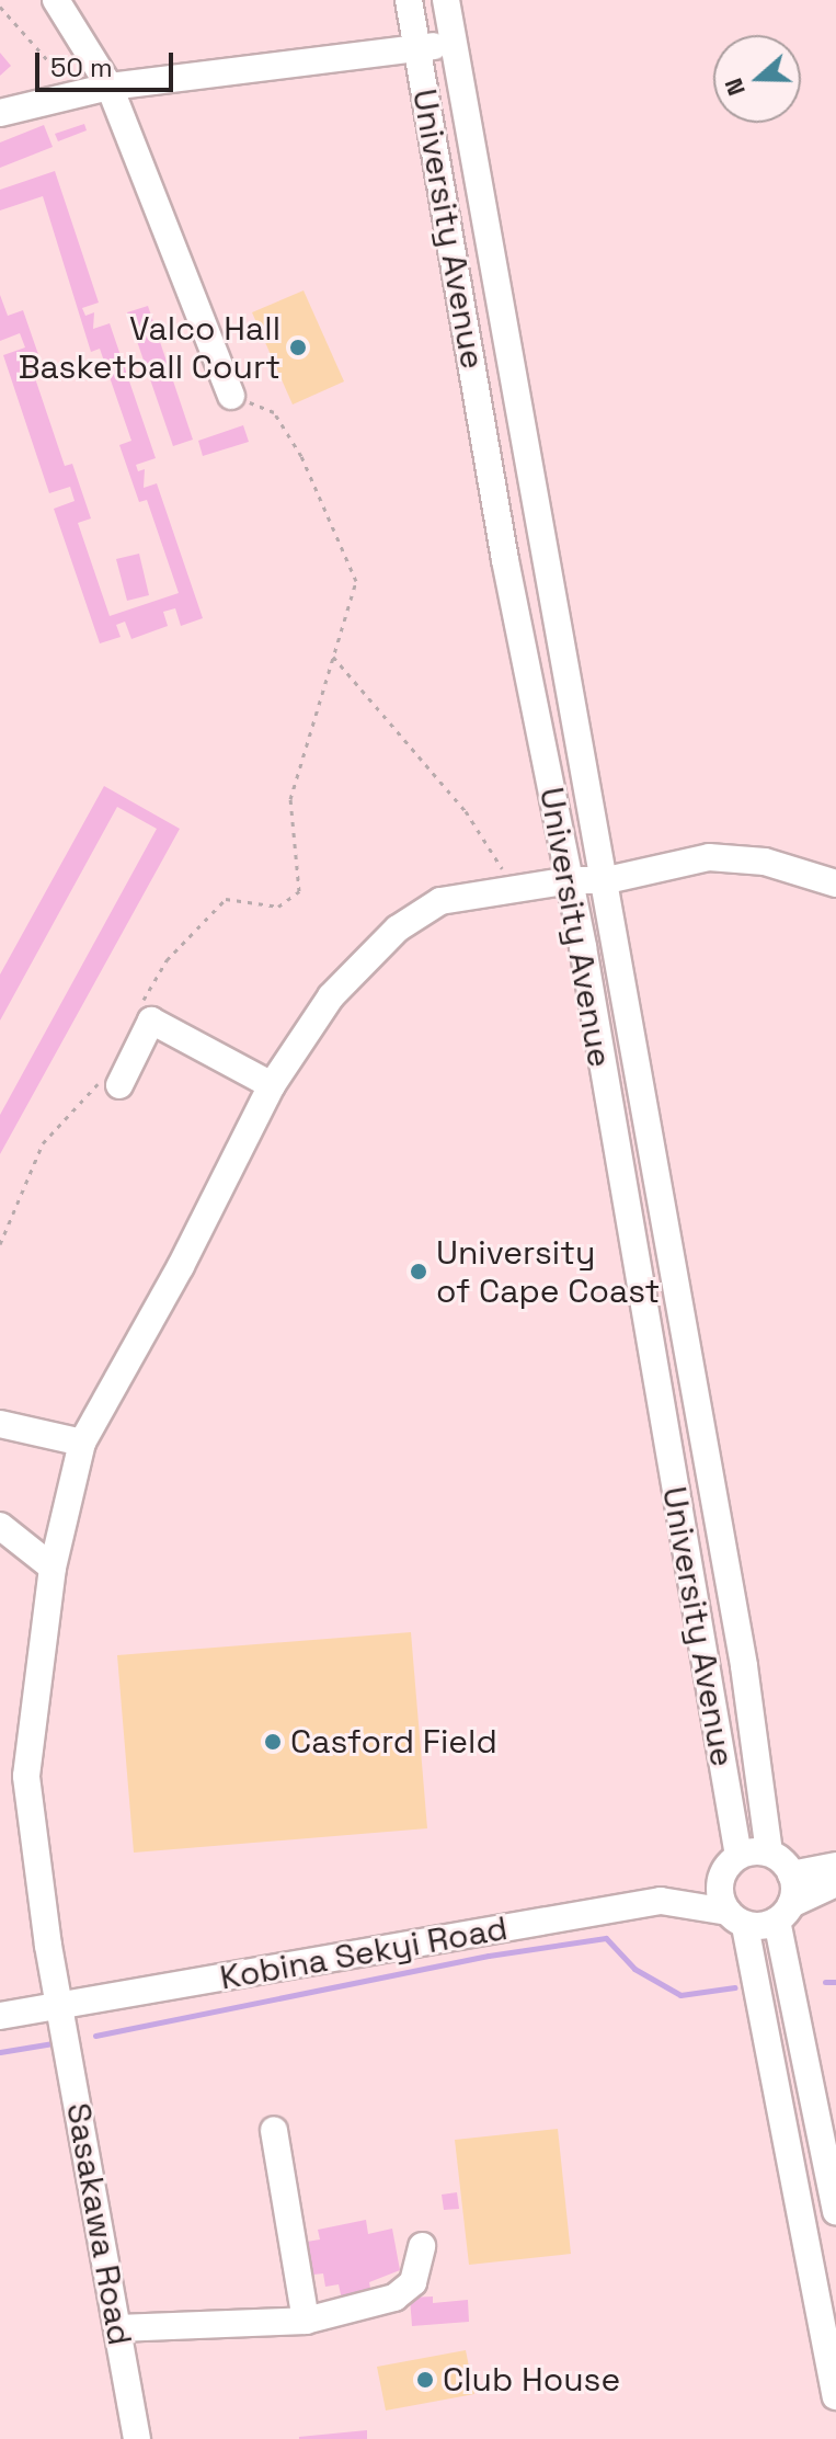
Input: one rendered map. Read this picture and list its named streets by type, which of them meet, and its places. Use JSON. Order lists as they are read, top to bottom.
{
  "streets": {
    "street": ["University Avenue", "Kobina Sekyi Road", "Sasakawa Road"]
  },
  "crossings": [
    ["University Avenue", "Kobina Sekyi Road"],
    ["University Avenue", "Sasakawa Road"],
    ["Kobina Sekyi Road", "Sasakawa Road"]
  ],
  "places": [
    "Valco Hall Basketball Court",
    "University of Cape Coast",
    "Casford Field",
    "Club House"
  ],
  "scale_bar": "50 m",
  "north": "left"
}
